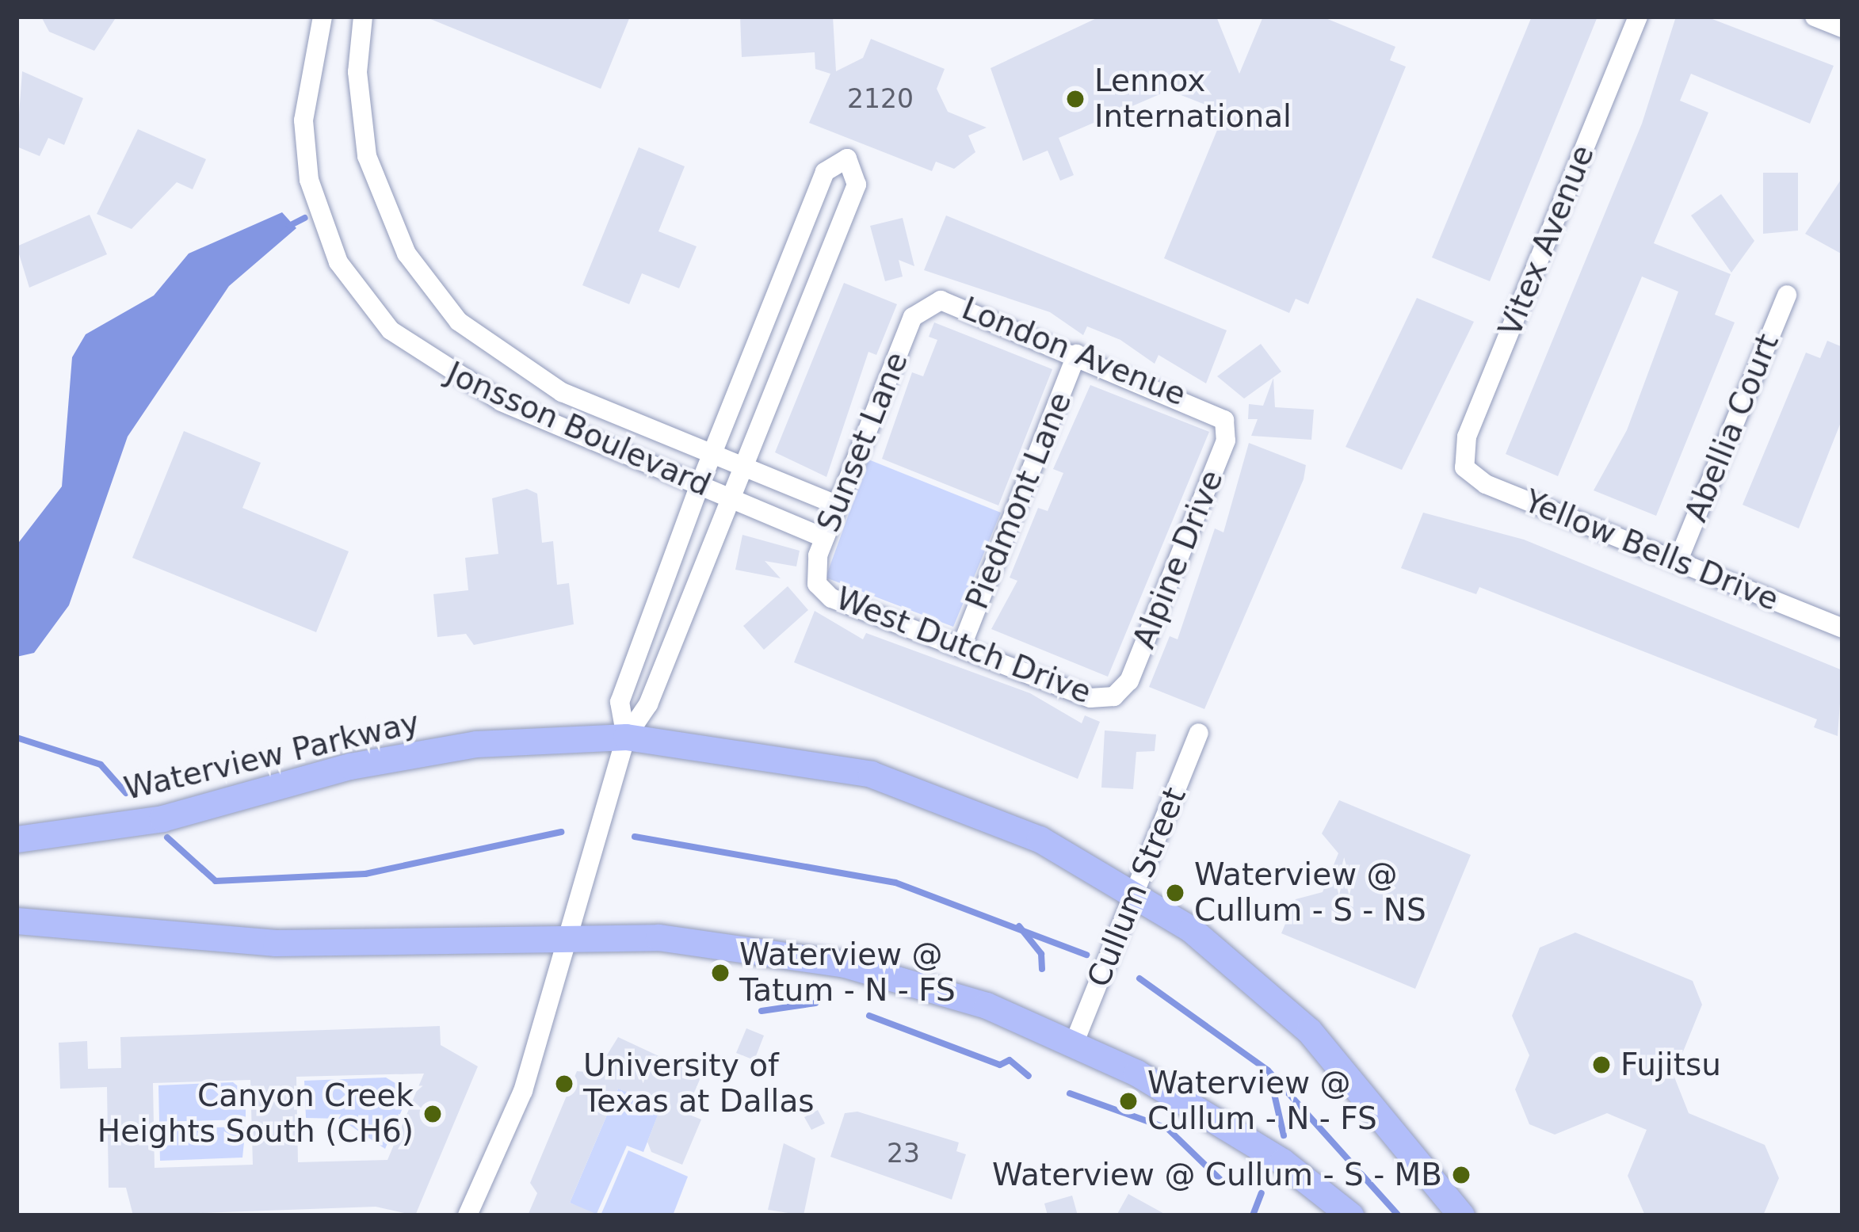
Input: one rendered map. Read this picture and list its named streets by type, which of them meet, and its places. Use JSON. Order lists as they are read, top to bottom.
{
  "streets": {
    "main road": ["Waterview Parkway"],
    "street": [
      "Vitex Avenue",
      "London Avenue",
      "Abellia Court",
      "Jonsson Boulevard",
      "Sunset Lane",
      "Piedmont Lane",
      "Yellow Bells Drive",
      "Alpine Drive",
      "West Dutch Drive",
      "Cullum Street"
    ]
  },
  "crossings": [
    ["Vitex Avenue", "Yellow Bells Drive"],
    ["London Avenue", "Sunset Lane"],
    ["London Avenue", "Piedmont Lane"],
    ["London Avenue", "Alpine Drive"],
    ["Abellia Court", "Yellow Bells Drive"],
    ["Jonsson Boulevard", "Sunset Lane"],
    ["Sunset Lane", "West Dutch Drive"],
    ["Piedmont Lane", "West Dutch Drive"],
    ["Alpine Drive", "West Dutch Drive"],
    ["Waterview Parkway", "Cullum Street"]
  ],
  "places": [
    "Lennox International",
    "Waterview @ Cullum - S - NS",
    "Waterview @ Tatum - N - FS",
    "Fujitsu",
    "University of Texas at Dallas",
    "Waterview @ Cullum - N - FS",
    "Canyon Creek Heights South (CH6)",
    "Waterview @ Cullum - S - MB"
  ],
  "house_numbers": ["2120", "23"]
}
